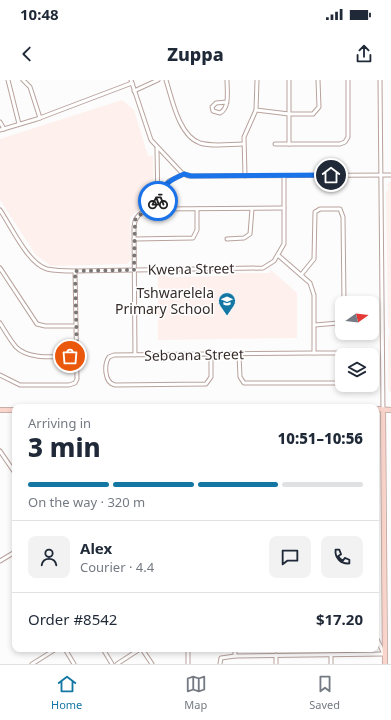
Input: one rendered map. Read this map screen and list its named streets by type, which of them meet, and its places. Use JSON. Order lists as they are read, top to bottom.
{
  "streets": {
    "street": ["Kwena Street", "Seboana Street"]
  },
  "crossings": [
    ["Kwena Street", "Seboana Street"]
  ],
  "places": {
    "school or university": ["Tshwarelela Primary School"]
  },
  "north": "right",
  "page": {
    "status": "10:48",
    "header": "Zuppa",
    "heading": ["3 min", "Arriving in", "10:51–10:56"],
    "panel": [
      "Alex",
      "Courier · 4.4",
      "Order #8542",
      "$17.20"
    ],
    "bar": "On the way · 320 m",
    "tabs": ["Home", "Map", "Saved"]
  }
}
